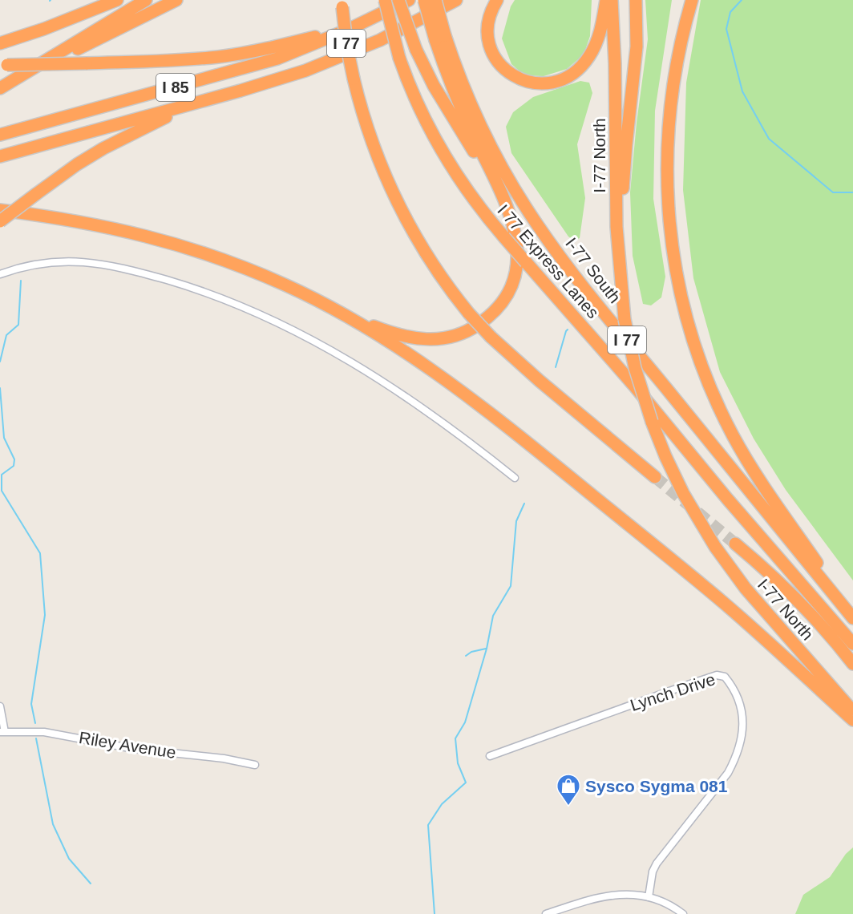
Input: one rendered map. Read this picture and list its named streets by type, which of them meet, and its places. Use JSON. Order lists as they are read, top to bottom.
{
  "streets": {
    "highway": [
      "I 77",
      "I 85",
      "I-77 North",
      "I 77 Express Lanes",
      "I-77 South"
    ],
    "street": ["Lynch Drive", "Riley Avenue"]
  },
  "places": {
    "shop": ["Sysco Sygma 081"]
  }
}
